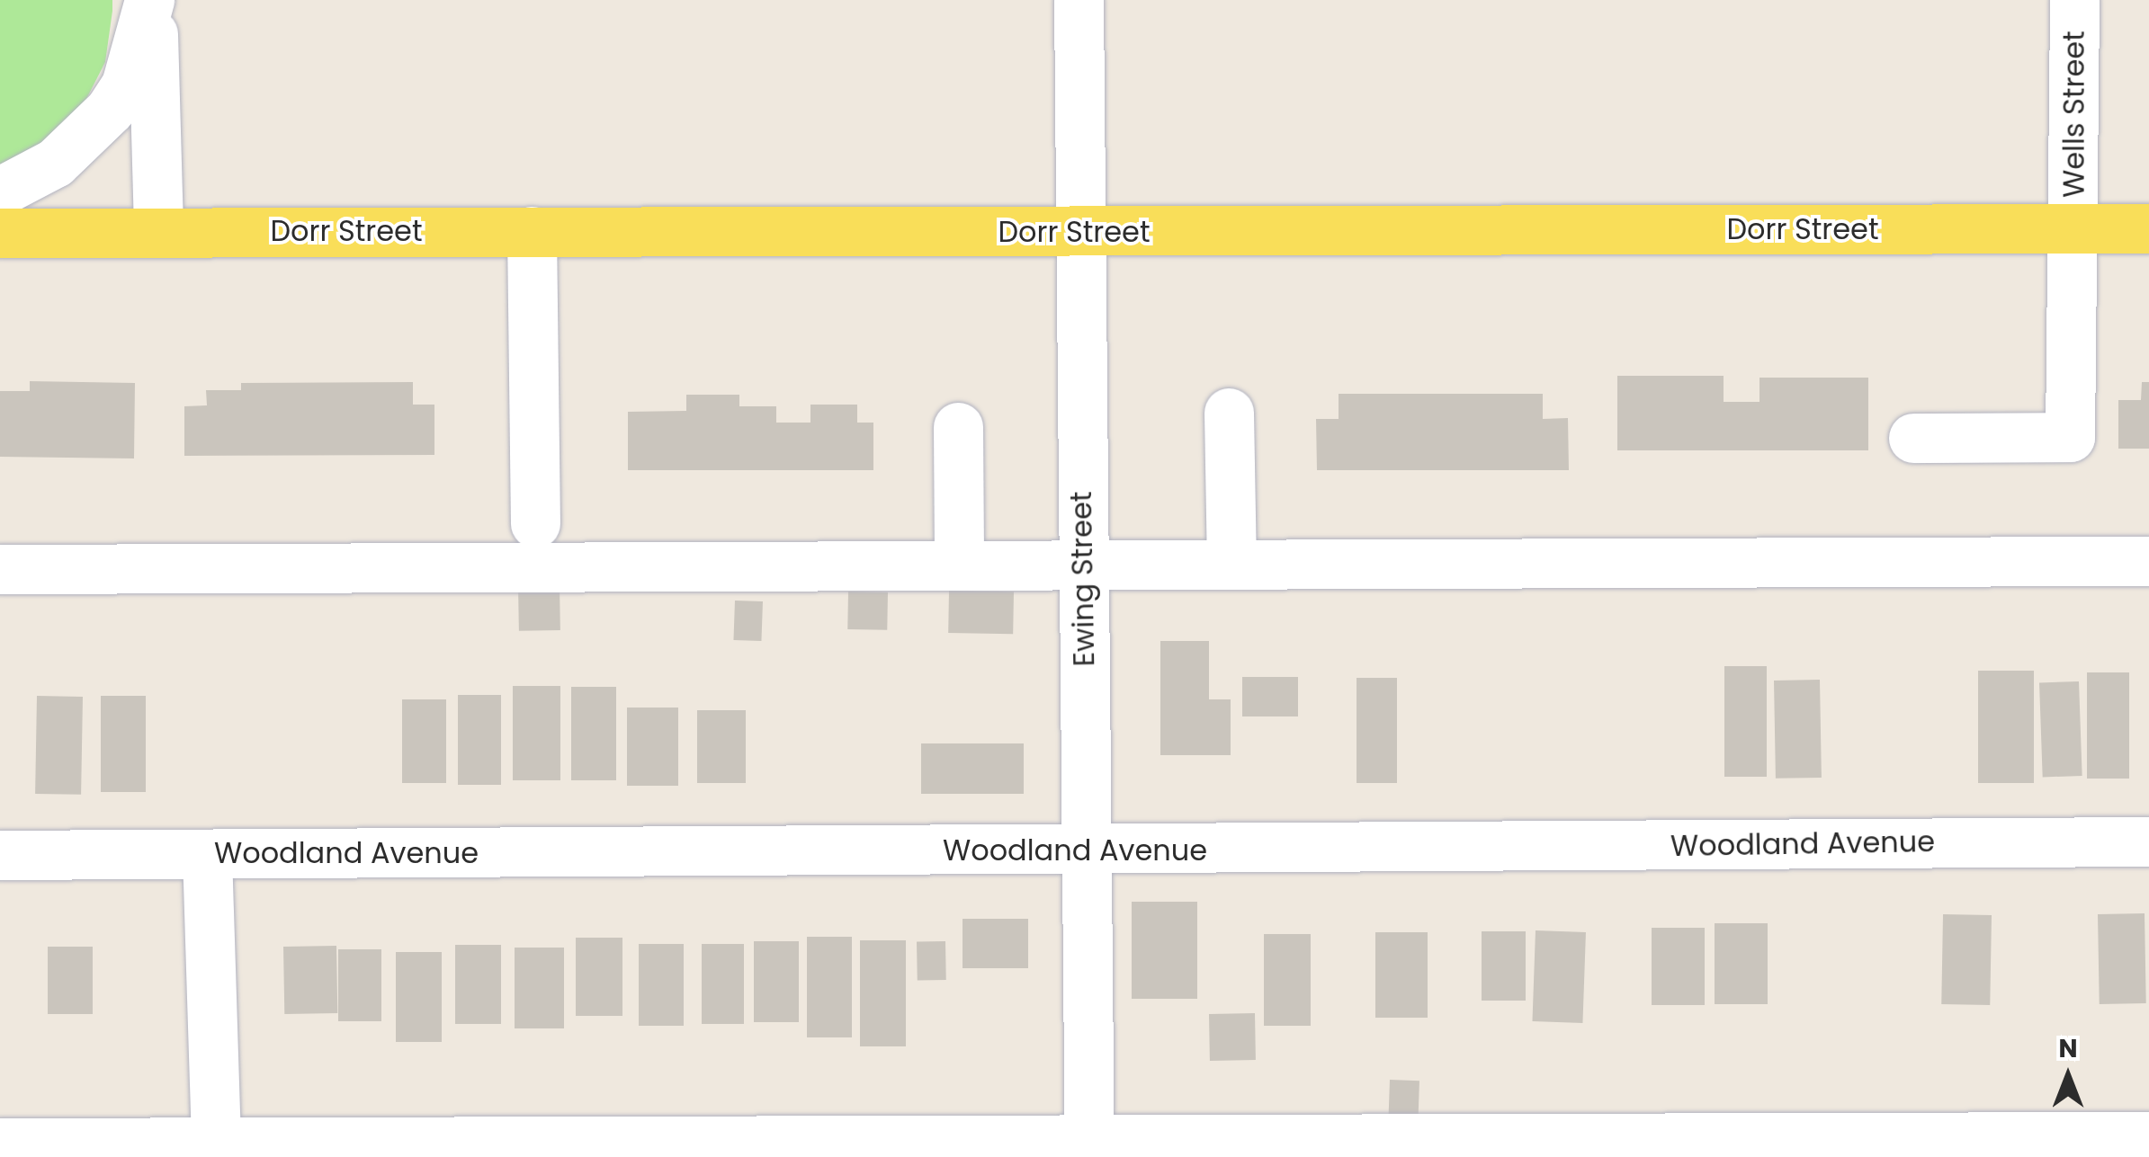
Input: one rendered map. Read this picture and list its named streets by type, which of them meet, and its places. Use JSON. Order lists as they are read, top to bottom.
{
  "streets": {
    "main road": ["Dorr Street"],
    "street": ["Wells Street", "Ewing Street", "Woodland Avenue"]
  },
  "crossings": [
    ["Wells Street", "Dorr Street"],
    ["Dorr Street", "Ewing Street"],
    ["Ewing Street", "Woodland Avenue"]
  ],
  "north": "top"
}
